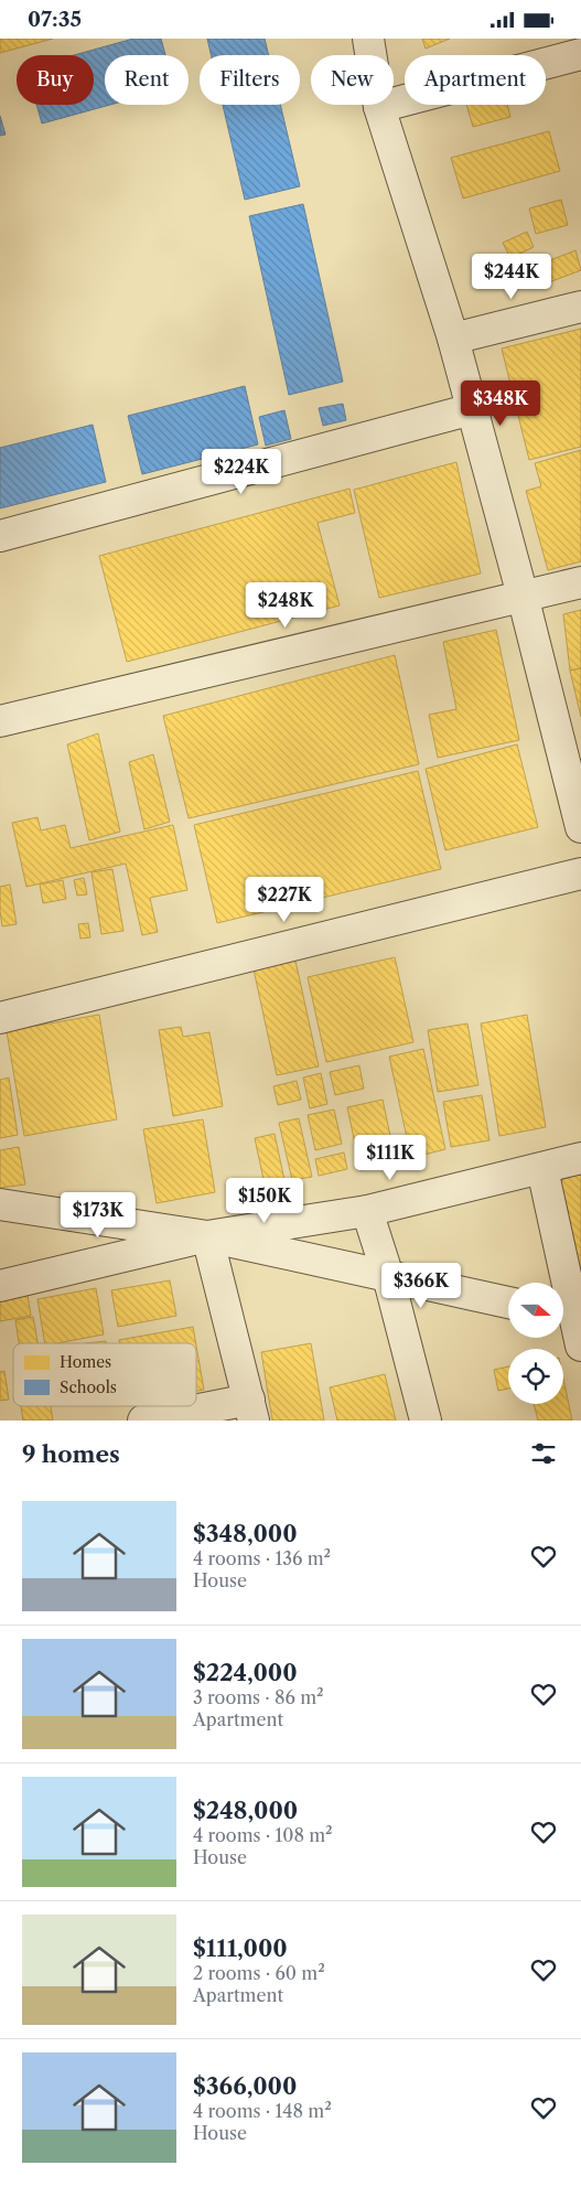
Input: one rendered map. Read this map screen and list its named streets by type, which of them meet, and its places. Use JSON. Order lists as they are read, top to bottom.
{
  "legend": ["Homes", "Schools"],
  "north": "right",
  "page": {
    "status": "07:35",
    "chip": [
      "Buy",
      "Rent",
      "Filters",
      "New",
      "Apartment"
    ],
    "price": [
      "$244K",
      "$348K",
      "$224K",
      "$248K",
      "$227K",
      "$111K",
      "$150K",
      "$173K",
      "$366K"
    ],
    "heading": "9 homes",
    "list": [
      {
        "name": "$348,000",
        "note": "4 rooms · 136 m² · House"
      },
      {
        "name": "$224,000",
        "note": "3 rooms · 86 m² · Apartment"
      },
      {
        "name": "$248,000",
        "note": "4 rooms · 108 m² · House"
      },
      {
        "name": "$111,000",
        "note": "2 rooms · 60 m² · Apartment"
      },
      {
        "name": "$366,000",
        "note": "4 rooms · 148 m² · House"
      }
    ]
  }
}
